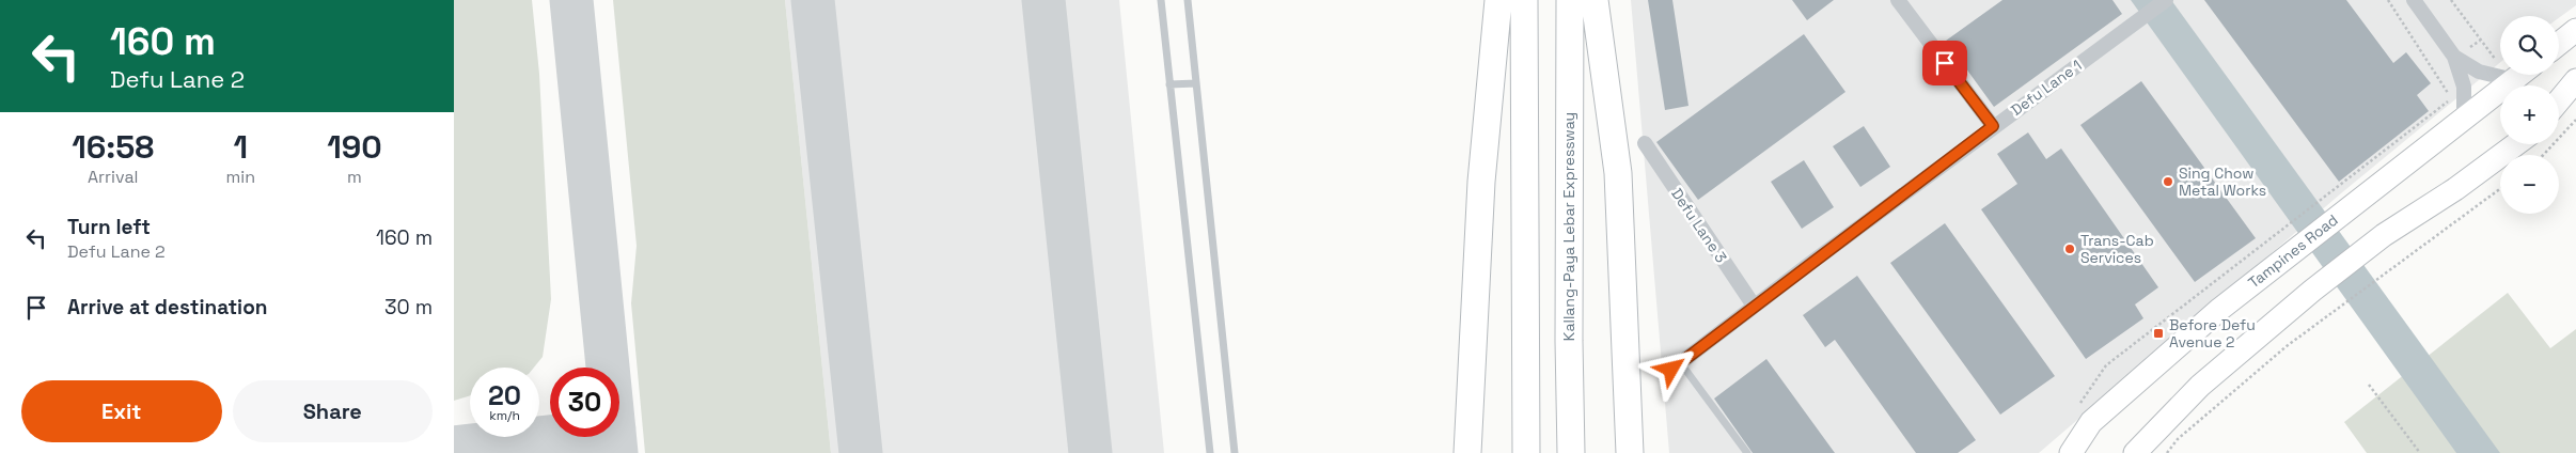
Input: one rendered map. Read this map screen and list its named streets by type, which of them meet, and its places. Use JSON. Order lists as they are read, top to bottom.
{
  "streets": {
    "highway": ["Kallang-Paya Lebar Expressway"],
    "main road": ["Tampines Road"],
    "street": ["Defu Lane 1", "Defu Lane 3"]
  },
  "crossings": [
    ["Defu Lane 1", "Defu Lane 3"]
  ],
  "places": {
    "other": ["Sing Chow Metal Works", "Trans-Cab Services"],
    "transit": ["Before Defu Avenue 2"]
  },
  "page": {
    "turn": ["160 m", "Defu Lane 2"],
    "map_buttons": ["+", "−"],
    "eta": [
      "16:58",
      "Arrival",
      "1",
      "min",
      "190",
      "m"
    ],
    "list": [
      {
        "name": "Turn left",
        "note": "Defu Lane 2",
        "value": "160 m"
      },
      {
        "name": "Arrive at destination",
        "value": "30 m"
      }
    ],
    "speed": "20 km/h",
    "limit": "30",
    "buttons": ["Exit", "Share"]
  }
}
